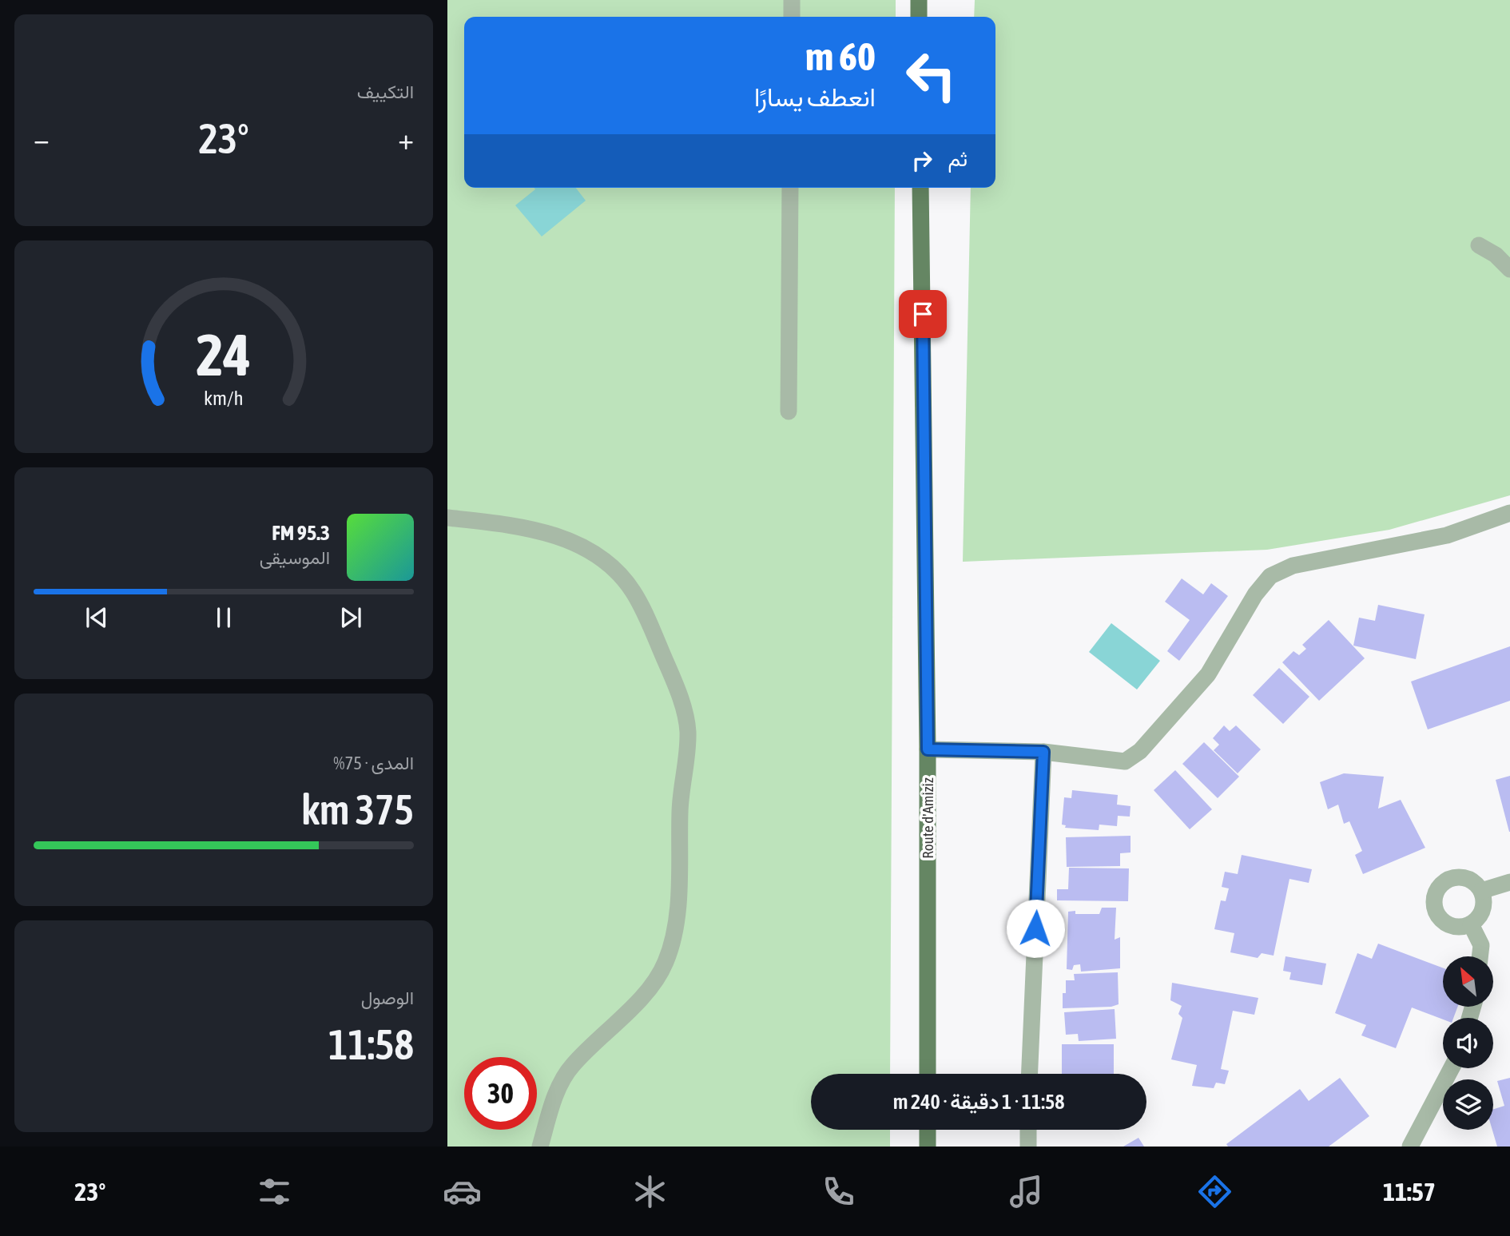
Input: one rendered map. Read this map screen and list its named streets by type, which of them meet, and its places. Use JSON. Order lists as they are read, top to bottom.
{
  "streets": {
    "main road": ["Route d'Amiziz"]
  },
  "north": "top left",
  "page": {
    "tile": [
      "التكييف",
      ["المدى · 75%", "375 km"],
      ["الوصول", "11:58"]
    ],
    "turn": ["60 m", "انعطف يسارًا"],
    "heat": ["−", "23°", "+"],
    "then": "ثم",
    "song": ["95.3 FM", "الموسيقى"],
    "limit": "30",
    "trip": "11:58 · 1 دقيقة · 240 m",
    "tabs": ["11:57", "23°"],
    "gauge": ["24", "km/h"]
  }
}
